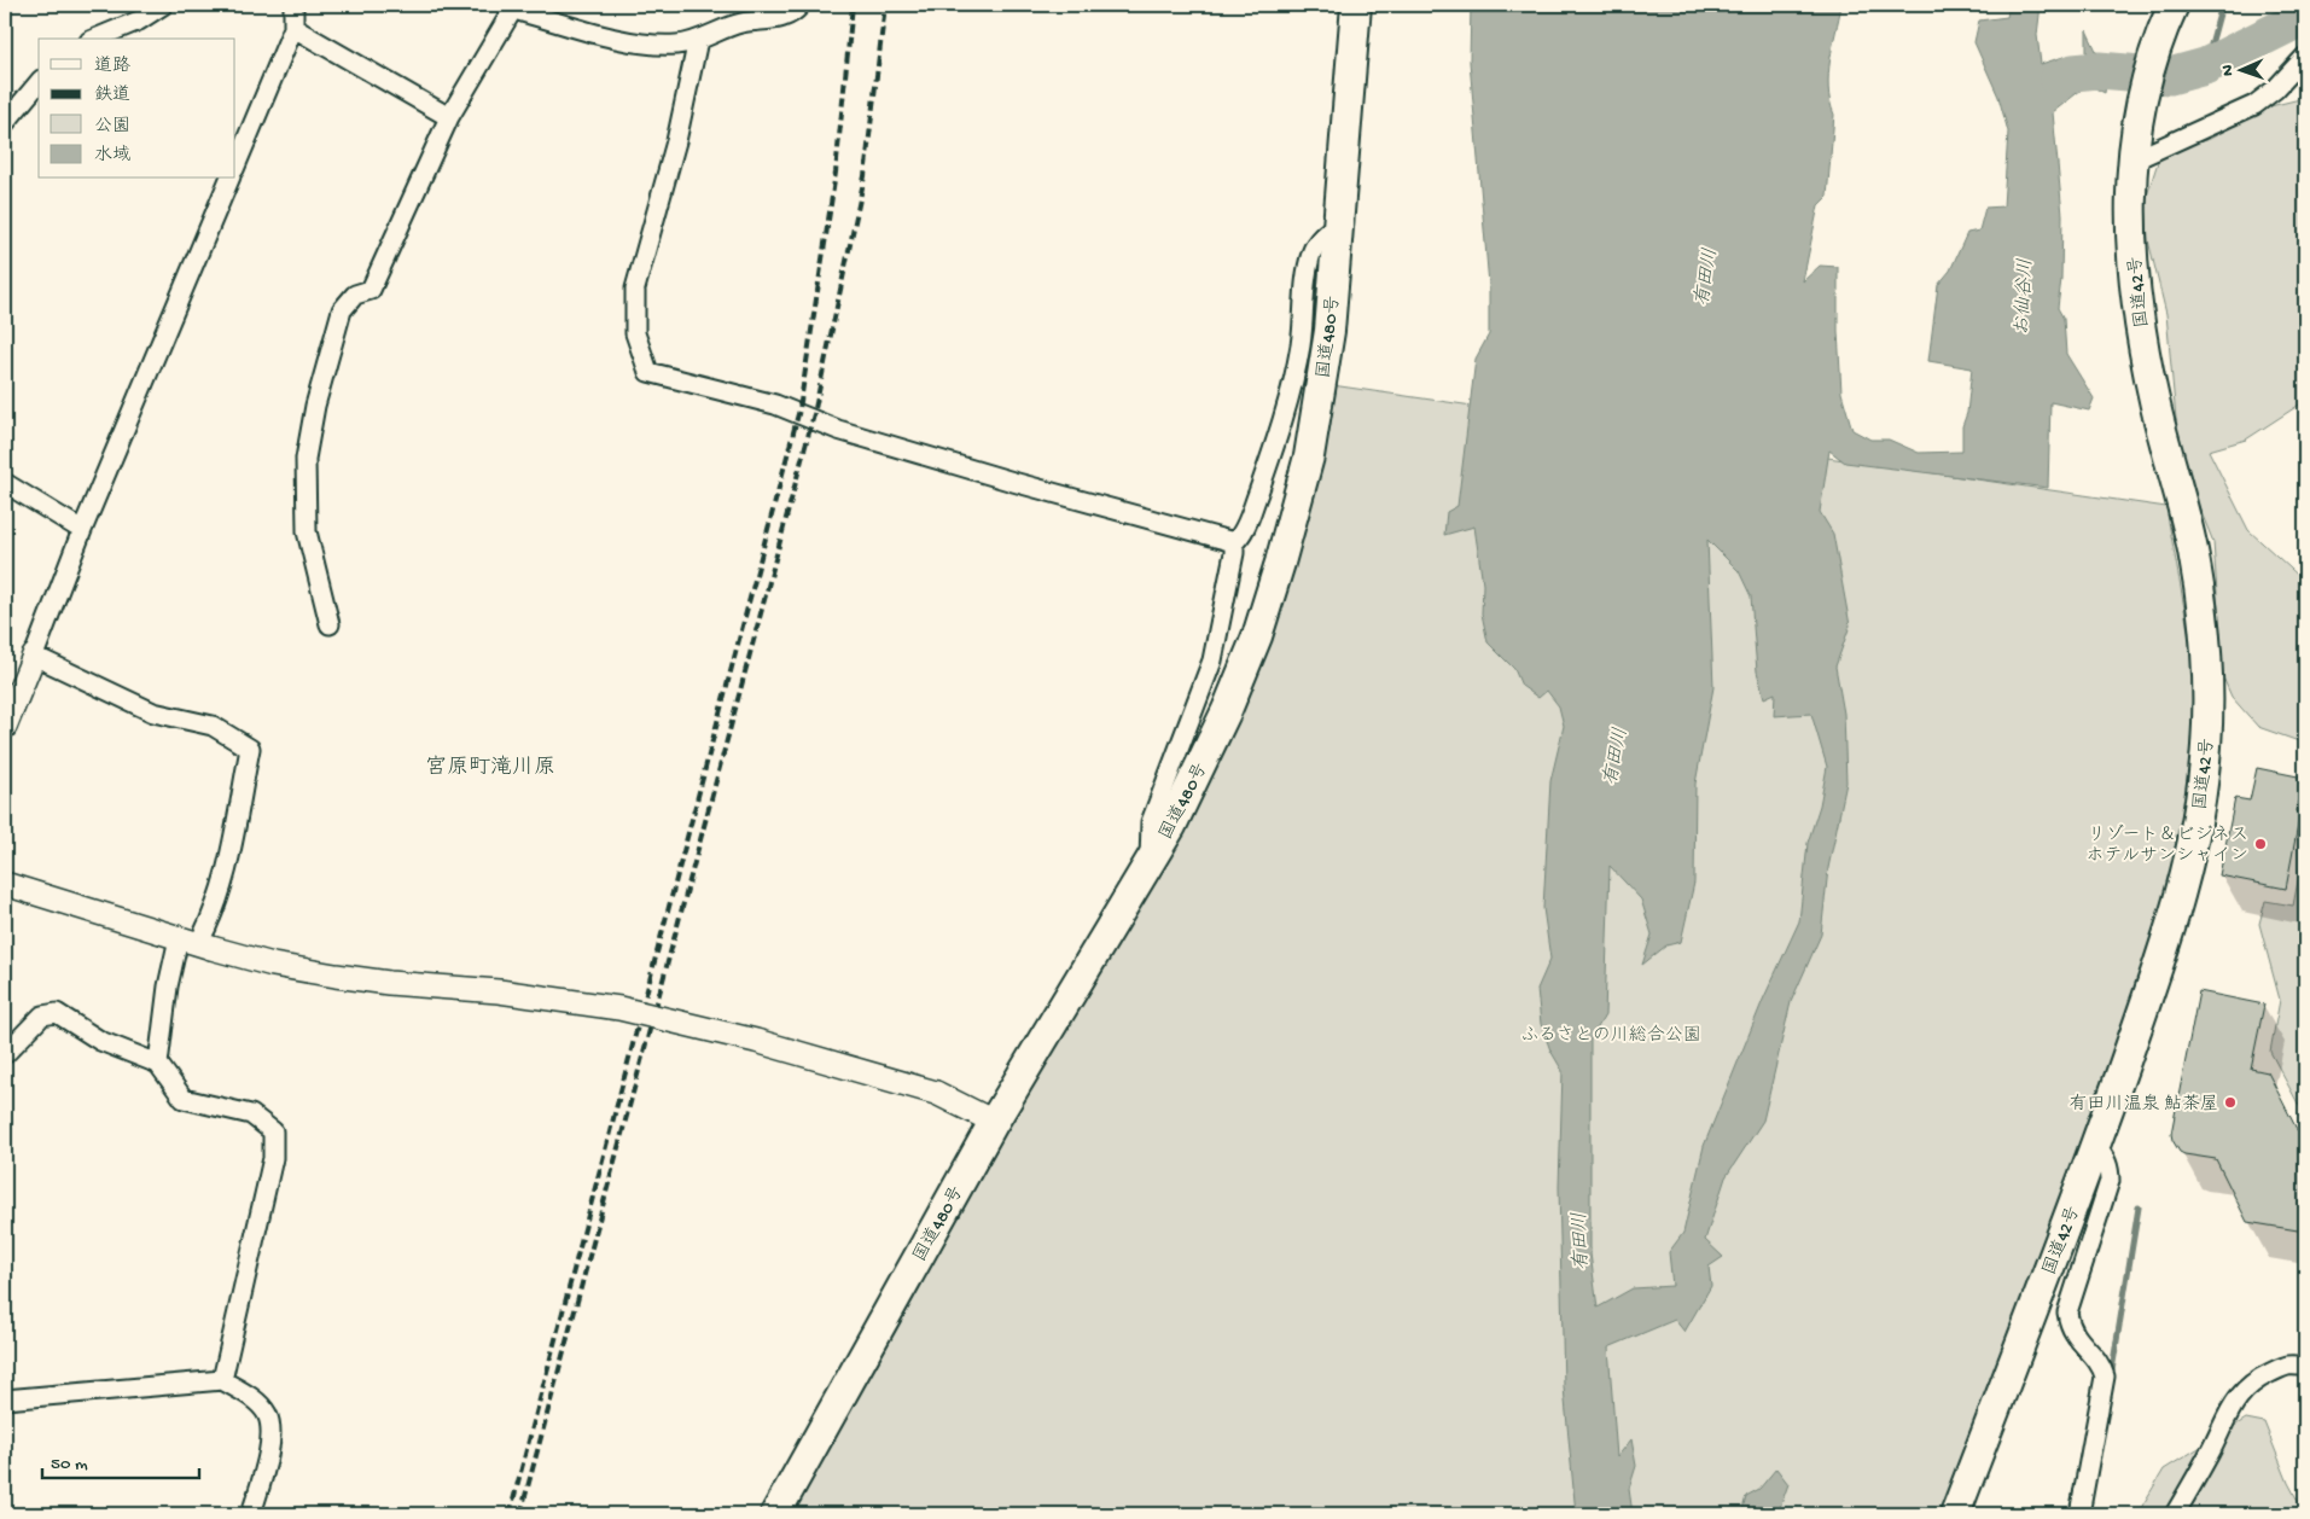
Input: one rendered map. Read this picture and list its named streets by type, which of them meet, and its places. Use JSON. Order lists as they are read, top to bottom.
{
  "streets": {
    "highway": ["国道42号", "国道480号"]
  },
  "districts": ["宮原町滝川原"],
  "water": ["有田川", "お仙谷川"],
  "parks": ["ふるさとの川総合公園"],
  "places": ["リゾート＆ビジネス ホテルサンシャイン", "有田川温泉 鮎茶屋"],
  "legend": [
    "道路",
    "鉄道",
    "公園",
    "水域"
  ],
  "scale_bar": "50 m",
  "north": "left"
}
